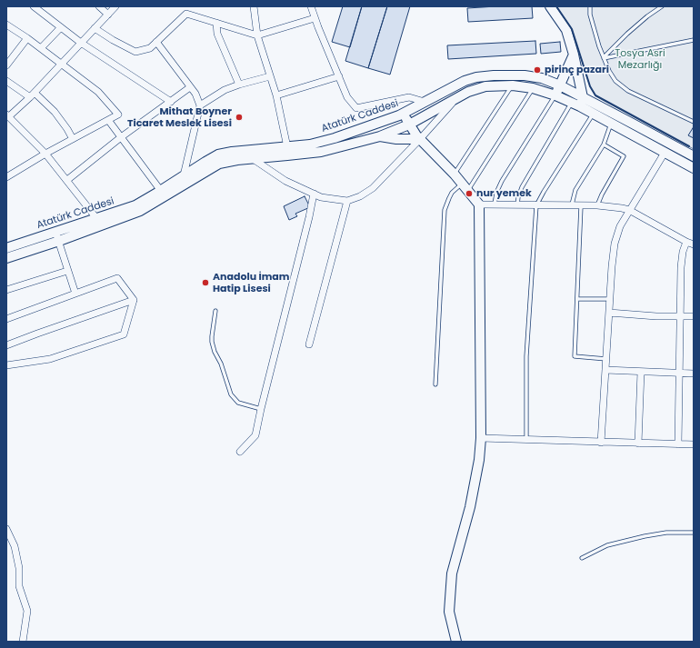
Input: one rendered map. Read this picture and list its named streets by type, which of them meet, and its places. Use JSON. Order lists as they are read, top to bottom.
{
  "streets": {
    "main road": ["Atatürk Caddesi"]
  },
  "parks": ["Tosya Asri Mezarlığı"],
  "places": [
    "pirinç pazari",
    "Mithat Boyner Ticaret Meslek Lisesi",
    "nur yemek",
    "Anadolu İmam Hatip Lisesi"
  ]
}
